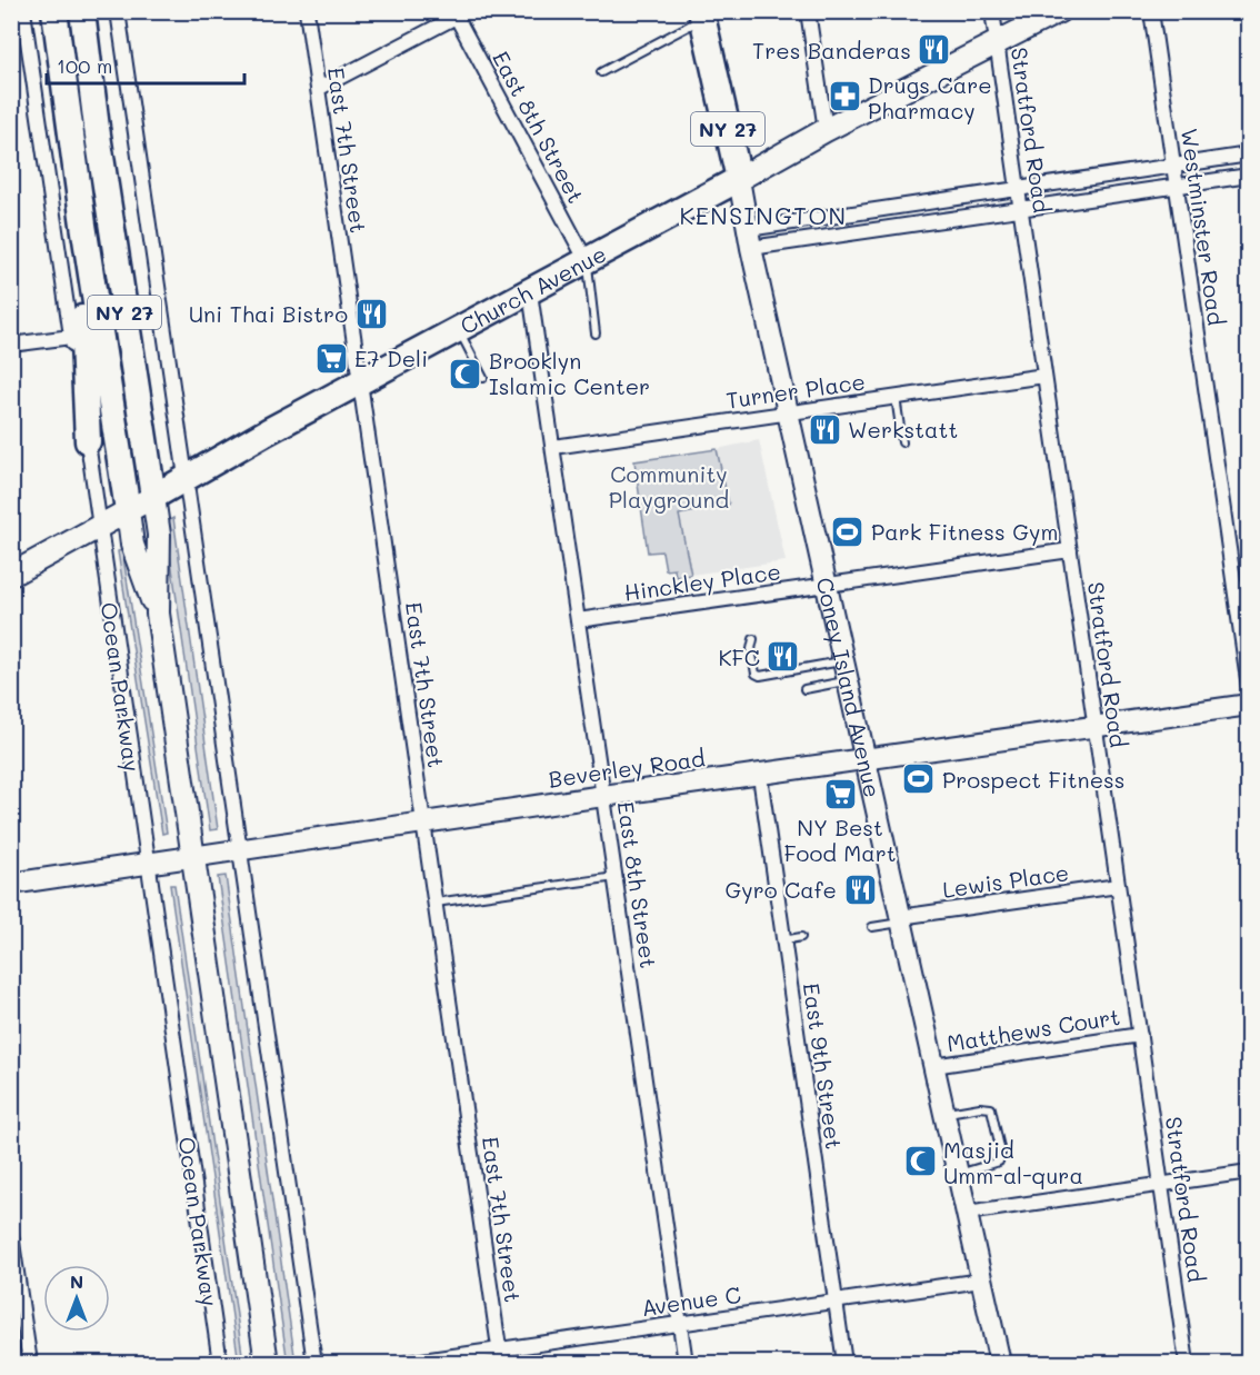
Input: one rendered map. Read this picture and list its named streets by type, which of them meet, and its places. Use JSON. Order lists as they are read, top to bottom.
{
  "streets": {
    "highway": ["NY 27", "Church Avenue", "Coney Island Avenue"],
    "main road": ["Ocean Parkway"],
    "street": [
      "East 8th Street",
      "Stratford Road",
      "East 7th Street",
      "Westminster Road",
      "Turner Place",
      "Hinckley Place",
      "Beverley Road",
      "Lewis Place",
      "Matthews Court",
      "East 9th Street",
      "Avenue C"
    ]
  },
  "crossings": [
    ["East 8th Street", "Church Avenue"],
    ["East 8th Street", "Turner Place"],
    ["East 8th Street", "Hinckley Place"],
    ["East 8th Street", "Beverley Road"],
    ["East 8th Street", "Avenue C"],
    ["NY 27", "Church Avenue"],
    ["NY 27", "Ocean Parkway"],
    ["Stratford Road", "Church Avenue"],
    ["Stratford Road", "Turner Place"],
    ["Stratford Road", "Hinckley Place"],
    ["Stratford Road", "Beverley Road"],
    ["Stratford Road", "Lewis Place"],
    ["Stratford Road", "Matthews Court"],
    ["East 7th Street", "Church Avenue"],
    ["East 7th Street", "Beverley Road"],
    ["East 7th Street", "Avenue C"],
    ["Church Avenue", "Ocean Parkway"],
    ["Church Avenue", "Coney Island Avenue"],
    ["Turner Place", "Coney Island Avenue"],
    ["Hinckley Place", "Coney Island Avenue"],
    ["Ocean Parkway", "Beverley Road"],
    ["Coney Island Avenue", "Beverley Road"],
    ["Coney Island Avenue", "Lewis Place"],
    ["Coney Island Avenue", "Matthews Court"],
    ["Coney Island Avenue", "Avenue C"],
    ["Beverley Road", "East 9th Street"],
    ["East 9th Street", "Avenue C"]
  ],
  "districts": ["KENSINGTON"],
  "parks": ["Community Playground"],
  "places": {
    "restaurant": [
      "Tres Banderas",
      "Uni Thai Bistro",
      "Werkstatt",
      "KFC",
      "Gyro Cafe"
    ],
    "pharmacy": ["Drugs Care Pharmacy"],
    "supermarket": ["E7 Deli", "NY Best Food Mart"],
    "mosque": ["Brooklyn Islamic Center", "Masjid Umm-al-qura"],
    "sports": ["Park Fitness Gym", "Prospect Fitness"]
  },
  "scale_bar": "100 m",
  "north": "top"
}
